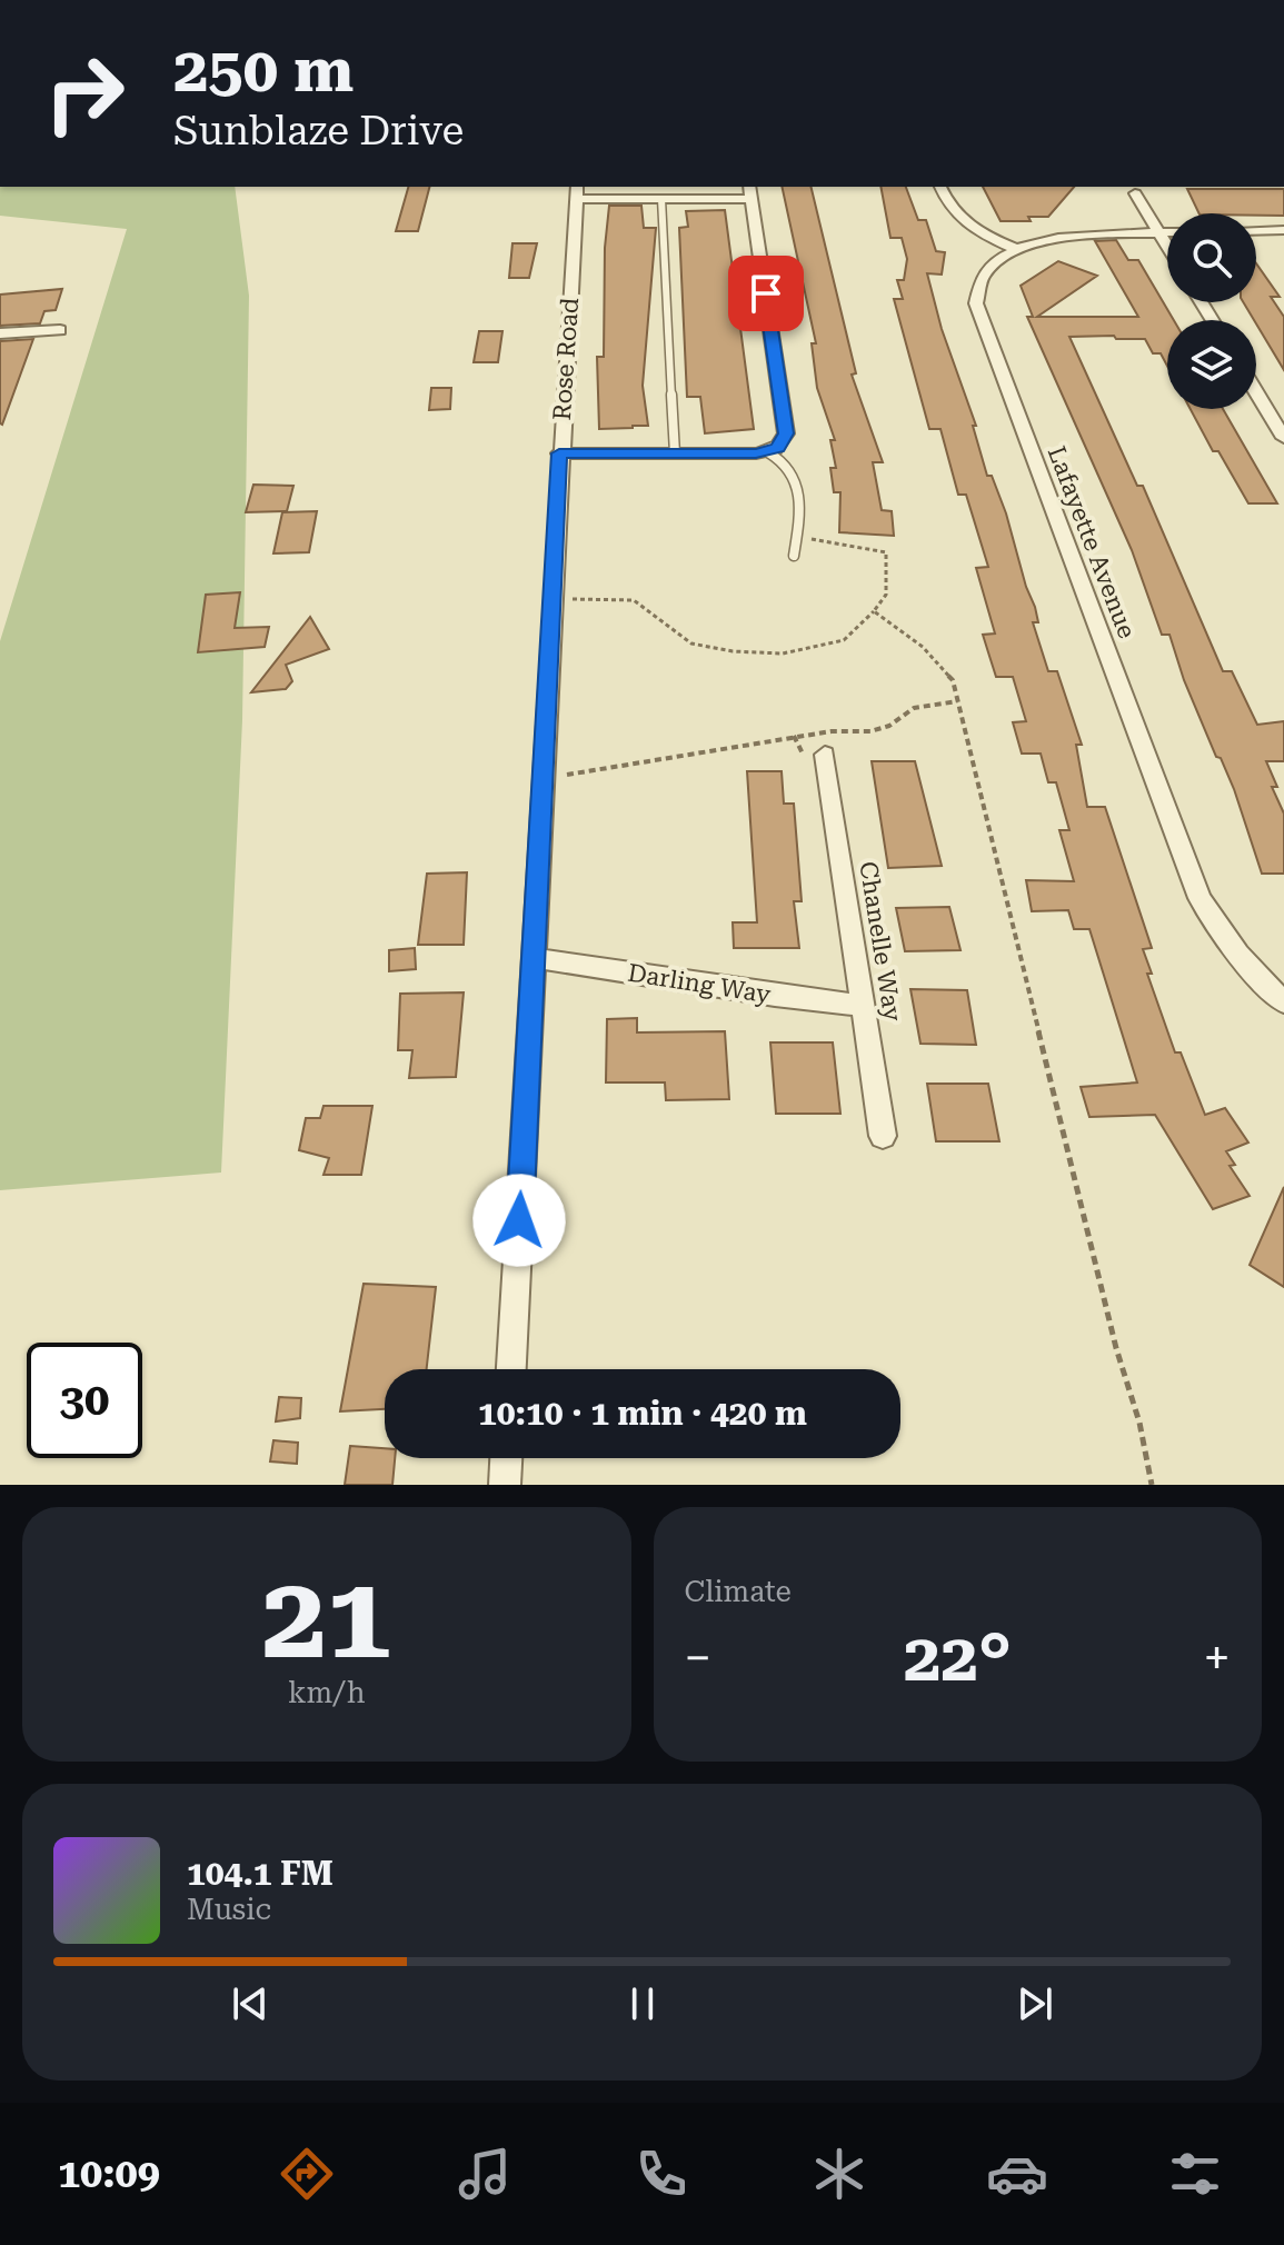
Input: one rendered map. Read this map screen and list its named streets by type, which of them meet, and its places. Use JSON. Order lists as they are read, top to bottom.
{
  "streets": {
    "street": [
      "Rose Road",
      "Lafayette Avenue",
      "Chanelle Way",
      "Darling Way"
    ]
  },
  "crossings": [
    ["Rose Road", "Darling Way"],
    ["Chanelle Way", "Darling Way"]
  ],
  "page": {
    "turn": ["250 m", "Sunblaze Drive"],
    "limit": "30",
    "trip": "10:10 · 1 min · 420 m",
    "tile": [
      ["21", "km/h"],
      "Climate"
    ],
    "heat": ["−", "22°", "+"],
    "song": ["104.1 FM", "Music"],
    "tabs": "10:09"
  }
}
